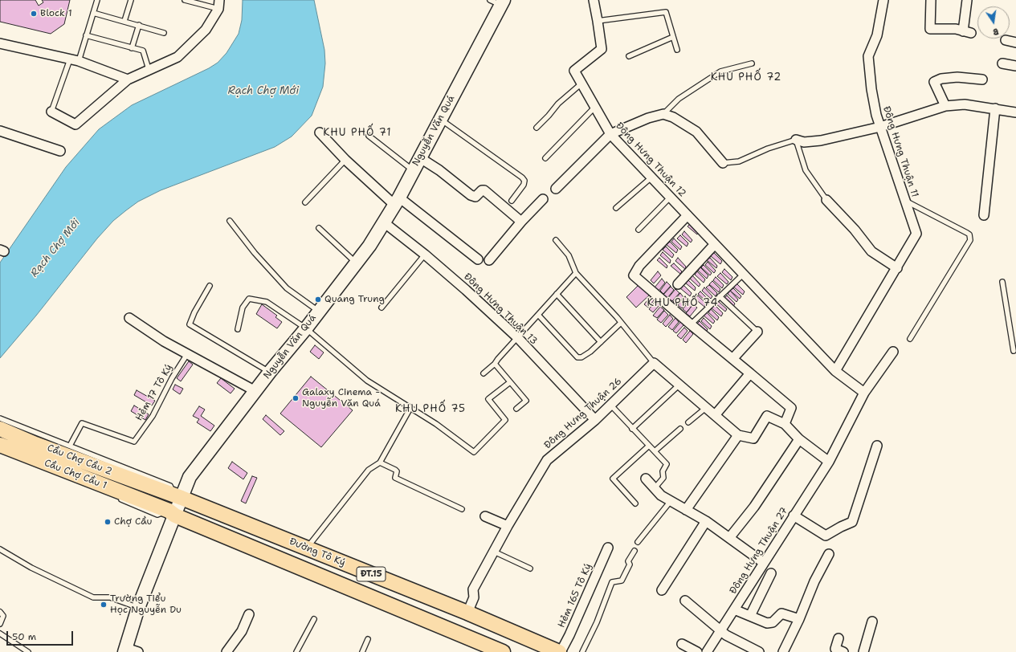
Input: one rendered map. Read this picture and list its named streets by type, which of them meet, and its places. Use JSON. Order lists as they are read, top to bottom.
{
  "streets": {
    "main road": [
      "Nguyễn Văn Quá",
      "Cầu Chợ Cầu 2",
      "Cầu Chợ Cầu 1",
      "Đường Tô Ký",
      "ĐT.15"
    ],
    "street": [
      "Đông Hưng Thuận 11",
      "Đông Hưng Thuận 12",
      "Đông Hưng Thuận 13",
      "Đông Hưng Thuận 26",
      "Đông Hưng Thuận 27",
      "Hẻm 165 Tô Ký"
    ],
    "lane": ["Hẻm 17 Tô Ký"]
  },
  "crossings": [
    ["Nguyễn Văn Quá", "Đông Hưng Thuận 13"],
    ["Nguyễn Văn Quá", "Cầu Chợ Cầu 2"],
    ["Nguyễn Văn Quá", "Cầu Chợ Cầu 1"],
    ["Nguyễn Văn Quá", "Đường Tô Ký"],
    ["Đông Hưng Thuận 11", "Đông Hưng Thuận 12"],
    ["Đông Hưng Thuận 12", "Đông Hưng Thuận 27"],
    ["Đông Hưng Thuận 13", "Đông Hưng Thuận 26"],
    ["Đông Hưng Thuận 26", "Đường Tô Ký"],
    ["Cầu Chợ Cầu 2", "Đường Tô Ký"],
    ["Cầu Chợ Cầu 1", "Đường Tô Ký"],
    ["Đường Tô Ký", "Hẻm 165 Tô Ký"]
  ],
  "districts": [
    "KHU PHỐ 72",
    "KHU PHỐ 71",
    "KHU PHỐ 74",
    "KHU PHỐ 75"
  ],
  "water": ["Rạch Chợ Mới"],
  "places": [
    "Block 1",
    "Quang Trung",
    "Galaxy Cinema - Nguyễn Văn Quá",
    "Chợ Cầu",
    "Trường Tiểu Học Nguyễn Du"
  ],
  "scale_bar": "50 m",
  "north": "bottom"
}
